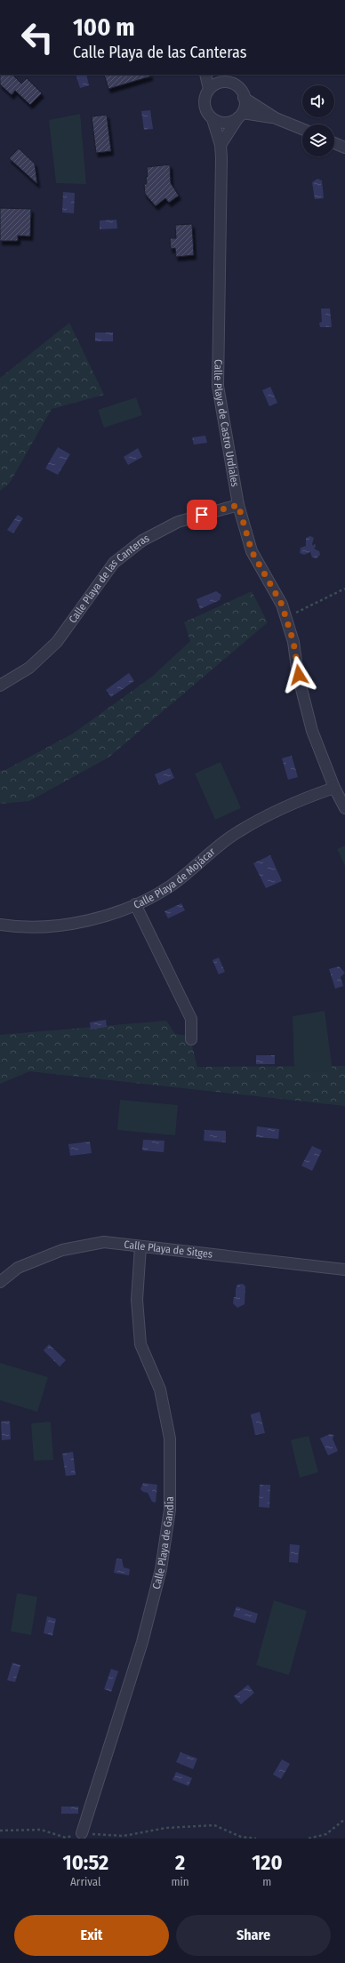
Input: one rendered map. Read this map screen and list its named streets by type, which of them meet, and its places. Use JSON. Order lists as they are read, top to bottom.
{
  "streets": {
    "street": [
      "Calle Playa de Castro Urdiales",
      "Calle Playa de las Canteras",
      "Calle Playa de Mojácar",
      "Calle Playa de Sitges",
      "Calle Playa de Gandía"
    ]
  },
  "crossings": [
    ["Calle Playa de Castro Urdiales", "Calle Playa de las Canteras"],
    ["Calle Playa de Castro Urdiales", "Calle Playa de Mojácar"],
    ["Calle Playa de Sitges", "Calle Playa de Gandía"]
  ],
  "page": {
    "turn": ["100 m", "Calle Playa de las Canteras"],
    "eta": [
      "10:52",
      "Arrival",
      "2",
      "min",
      "120",
      "m"
    ],
    "buttons": ["Exit", "Share"]
  }
}
